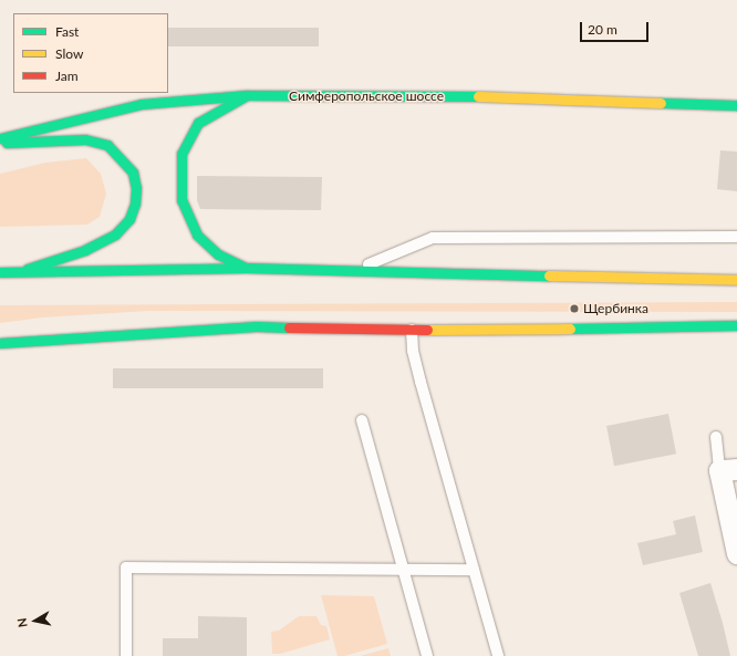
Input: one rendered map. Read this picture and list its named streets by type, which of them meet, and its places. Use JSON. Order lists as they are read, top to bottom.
{
  "streets": {
    "main road": ["Симферопольское шоссе"]
  },
  "places": ["Щербинка"],
  "legend": ["Fast", "Slow", "Jam"],
  "scale_bar": "20 m",
  "north": "left"
}
